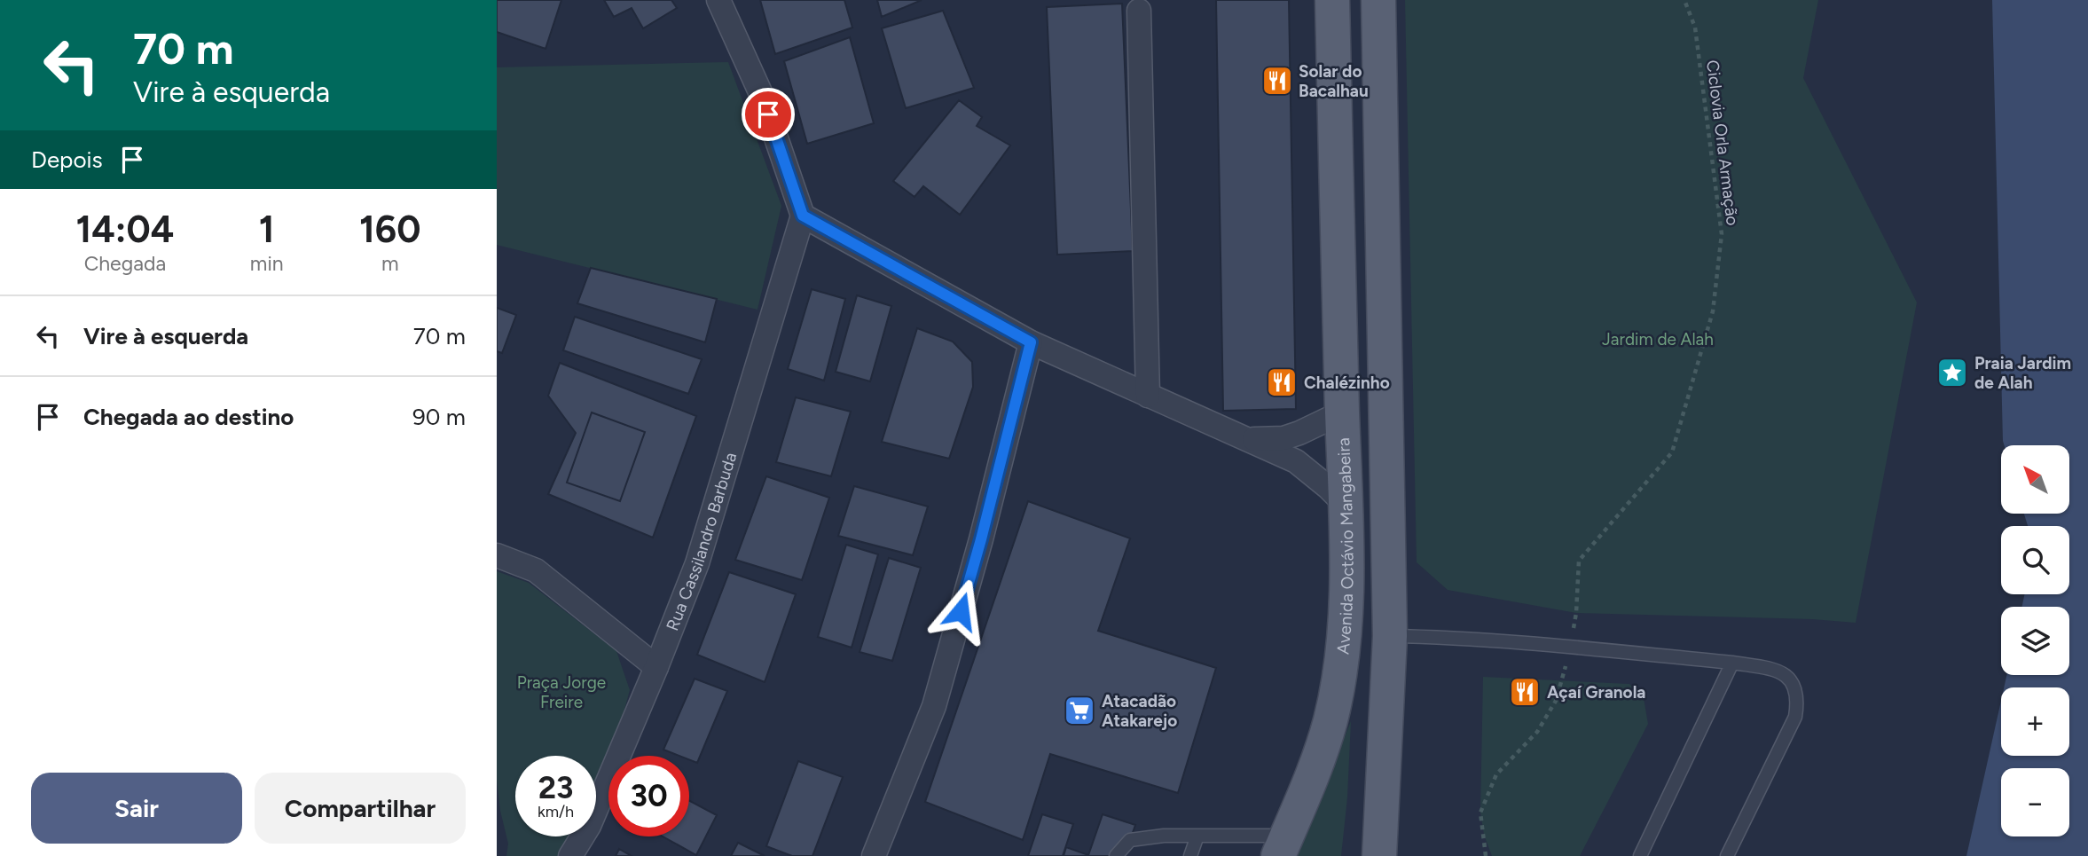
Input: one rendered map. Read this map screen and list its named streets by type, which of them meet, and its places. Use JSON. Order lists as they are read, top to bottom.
{
  "streets": {
    "main road": ["Avenida Octávio Mangabeira"],
    "street": ["Rua Cassilandro Barbuda"],
    "path": ["Ciclovia Orla Armação"]
  },
  "parks": ["Jardim de Alah", "Praça Jorge Freire"],
  "places": {
    "restaurant": ["Solar do Bacalhau", "Chalézinho", "Açaí Granola"],
    "place": ["Praia Jardim de Alah"],
    "supermarket": ["Atacadão Atakarejo"]
  },
  "north": "top left",
  "page": {
    "turn": ["70 m", "Vire à esquerda"],
    "then": "Depois",
    "eta": [
      "14:04",
      "Chegada",
      "1",
      "min",
      "160",
      "m"
    ],
    "list": [
      {
        "name": "Vire à esquerda",
        "value": "70 m"
      },
      {
        "name": "Chegada ao destino",
        "value": "90 m"
      }
    ],
    "map_buttons": ["+", "−"],
    "speed": "23 km/h",
    "limit": "30",
    "buttons": ["Sair", "Compartilhar"]
  }
}
